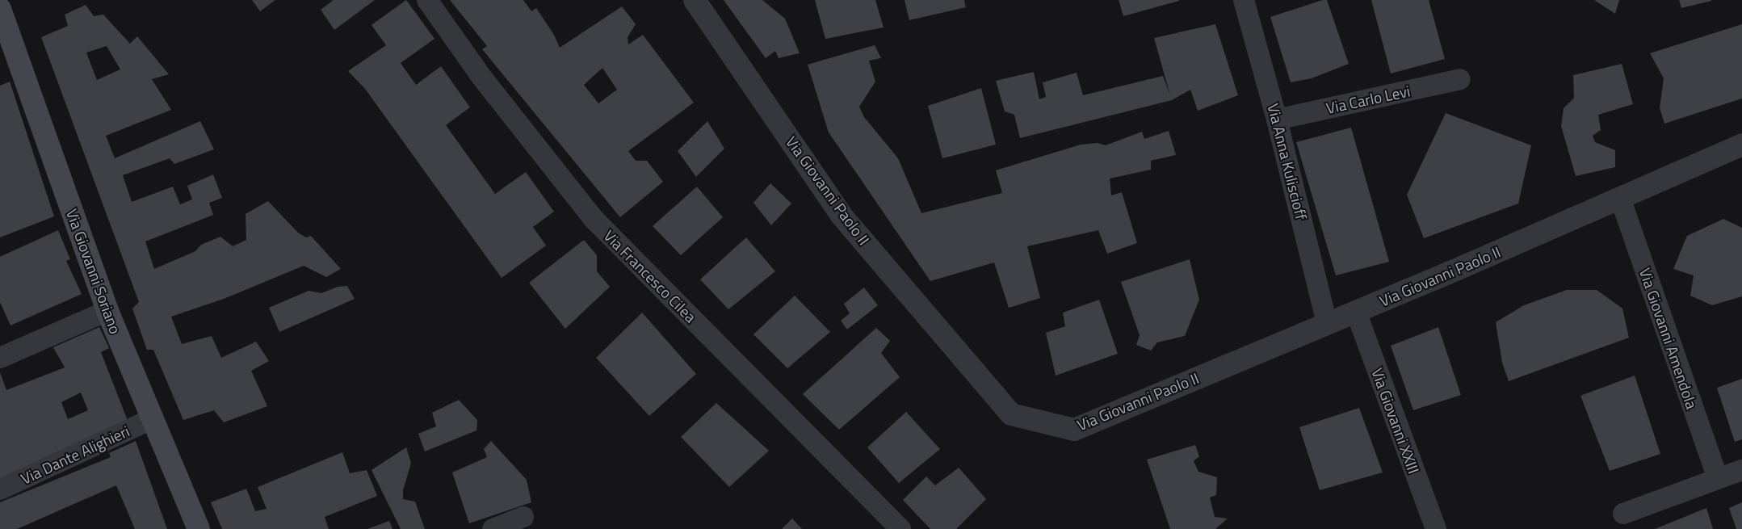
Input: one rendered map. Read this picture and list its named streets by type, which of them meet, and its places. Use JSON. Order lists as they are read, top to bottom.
{
  "streets": {
    "main road": ["Via Giovanni Soriano"],
    "street": [
      "Via Carlo Levi",
      "Via Anna Kuliscioff",
      "Via Giovanni Paolo II",
      "Via Francesco Cilea",
      "Via Giovanni Amendola",
      "Via Giovanni XXIII",
      "Via Dante Alighieri"
    ]
  },
  "crossings": [
    ["Via Carlo Levi", "Via Anna Kuliscioff"],
    ["Via Anna Kuliscioff", "Via Giovanni Paolo II"],
    ["Via Giovanni Paolo II", "Via Giovanni Amendola"],
    ["Via Giovanni Paolo II", "Via Giovanni XXIII"],
    ["Via Giovanni Soriano", "Via Dante Alighieri"]
  ]
}
